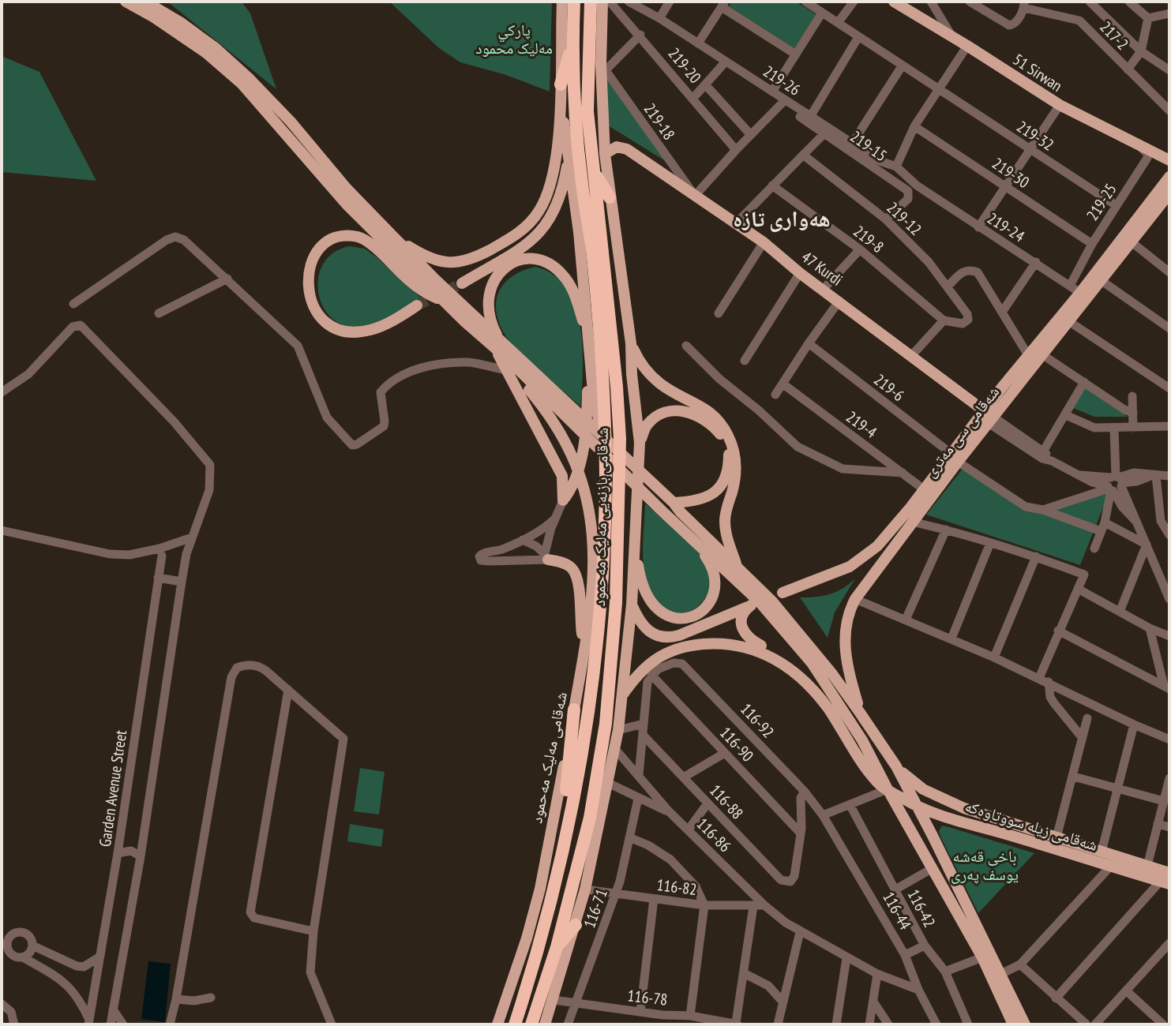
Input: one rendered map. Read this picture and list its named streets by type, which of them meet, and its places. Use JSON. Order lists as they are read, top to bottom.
{
  "streets": {
    "highway": ["شەقامی بازنەیی مەلیک مەحمود"],
    "main road": [
      "51 Sirwan",
      "47 Kurdi",
      "شەقامی سی مەتری",
      "شەقامی مەلیک مەحمود",
      "شەقامی زیلە سووتاوەکە"
    ],
    "street": [
      "217-2",
      "219-20",
      "219-26",
      "219-18",
      "219-32",
      "219-15",
      "219-30",
      "219-25",
      "219-12",
      "219-24",
      "219-8",
      "219-6",
      "219-4",
      "116-92",
      "116-90",
      "Garden Avenue Street",
      "116-88",
      "116-86",
      "116-82",
      "116-71",
      "116-42",
      "116-44",
      "116-78"
    ]
  },
  "crossings": [
    ["51 Sirwan", "219-25"],
    ["219-26", "219-15"],
    ["219-26", "219-24"],
    ["219-18", "47 Kurdi"],
    ["219-32", "219-25"],
    ["219-15", "219-12"],
    ["219-30", "219-25"],
    ["219-25", "219-24"],
    ["219-25", "شەقامی سی مەتری"],
    ["219-12", "219-8"],
    ["219-24", "شەقامی سی مەتری"],
    ["47 Kurdi", "شەقامی سی مەتری"],
    ["219-6", "شەقامی سی مەتری"],
    ["219-4", "شەقامی سی مەتری"],
    ["116-92", "116-90"],
    ["116-92", "116-44"],
    ["116-90", "116-88"],
    ["116-86", "116-82"],
    ["116-86", "116-44"],
    ["116-82", "116-71"],
    ["116-71", "116-78"]
  ],
  "districts": ["هەواری تازە"],
  "parks": ["پارکي مەليک محمود", "باخی قەشە یوسف پەری"]
}
